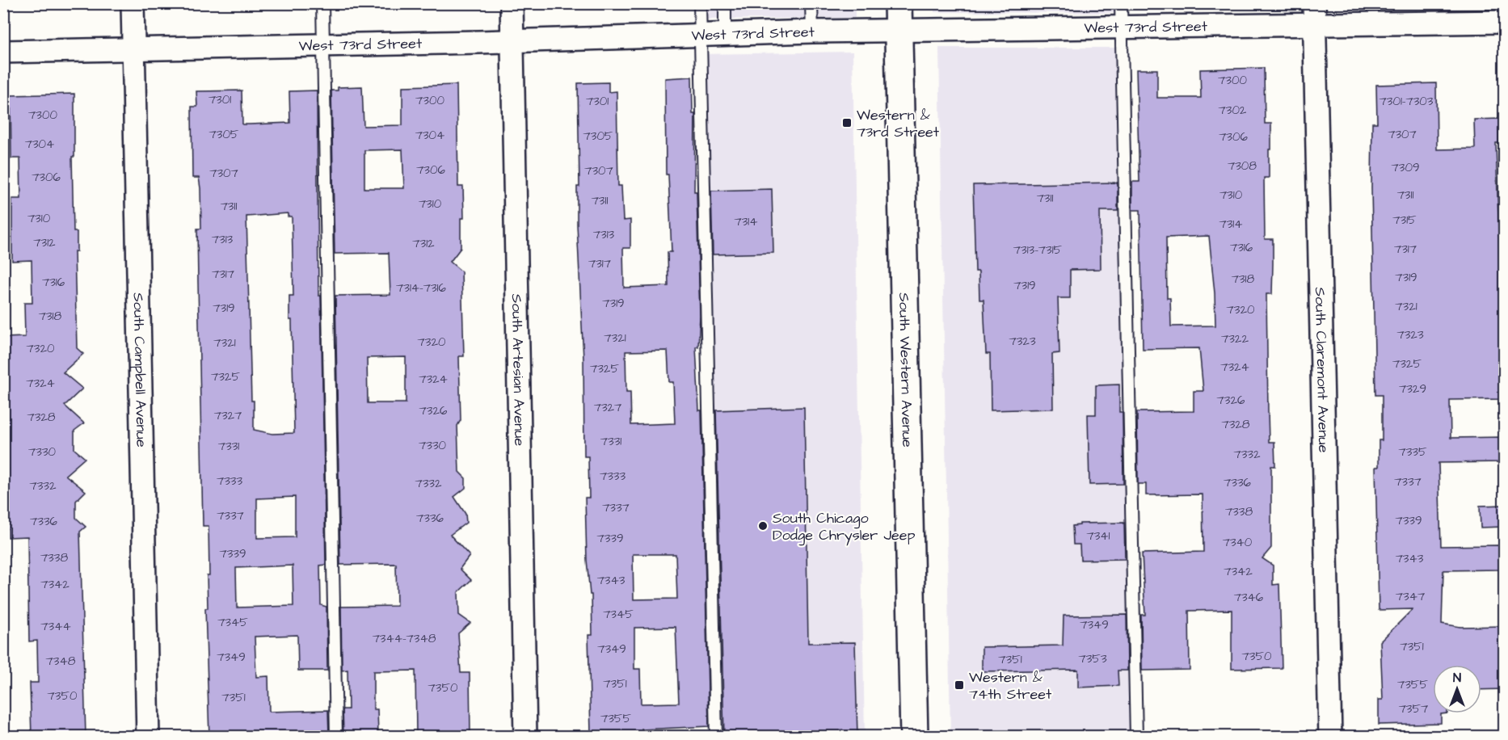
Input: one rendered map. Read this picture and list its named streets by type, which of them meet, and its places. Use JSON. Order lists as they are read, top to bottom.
{
  "streets": {
    "main road": ["South Western Avenue"],
    "street": [
      "West 73rd Street",
      "South Campbell Avenue",
      "South Artesian Avenue",
      "South Claremont Avenue"
    ]
  },
  "crossings": [
    ["West 73rd Street", "South Campbell Avenue"],
    ["West 73rd Street", "South Artesian Avenue"],
    ["West 73rd Street", "South Western Avenue"],
    ["West 73rd Street", "South Claremont Avenue"]
  ],
  "places": {
    "transit": ["Western & 73rd Street", "Western & 74th Street"],
    "other": ["South Chicago Dodge Chrysler Jeep"]
  },
  "house_numbers": [
    "7300",
    "7301",
    "7300",
    "7301",
    "7301-7303",
    "7302",
    "7300",
    "7305",
    "7307",
    "7304",
    "7305",
    "7306",
    "7304",
    "7308",
    "7309",
    "7306",
    "7307",
    "7307",
    "7306",
    "7310",
    "7311",
    "7311",
    "7311",
    "7310",
    "7311",
    "7310",
    "7315",
    "7314",
    "7314",
    "7313",
    "7313",
    "7312",
    "7312",
    "7316",
    "7317",
    "7313-7315",
    "7317",
    "7317",
    "7319",
    "7318",
    "7316",
    "7319",
    "7314-7316",
    "7319",
    "7321",
    "7319",
    "7320",
    "7318",
    "7323",
    "7321",
    "7322",
    "7323",
    "7320",
    "7321",
    "7320",
    "7325",
    "7324",
    "7325",
    "7325",
    "7324",
    "7324",
    "7329",
    "7326",
    "7327",
    "7326",
    "7327",
    "7328",
    "7328",
    "7331",
    "7330",
    "7331",
    "7330",
    "7335",
    "7332",
    "7333",
    "7333",
    "7337",
    "7336",
    "7332",
    "7332",
    "7337",
    "7338",
    "7337",
    "7336",
    "7339",
    "7336",
    "7341",
    "7339",
    "7340",
    "7339",
    "7338",
    "7343",
    "7342",
    "7343",
    "7342",
    "7347",
    "7346",
    "7345",
    "7345",
    "7349",
    "7344",
    "7344-7348",
    "7351",
    "7349",
    "7350",
    "7349",
    "7353",
    "7351",
    "7348",
    "7351",
    "7355",
    "7350",
    "7350",
    "7351",
    "7357",
    "7355"
  ],
  "north": "top"
}
